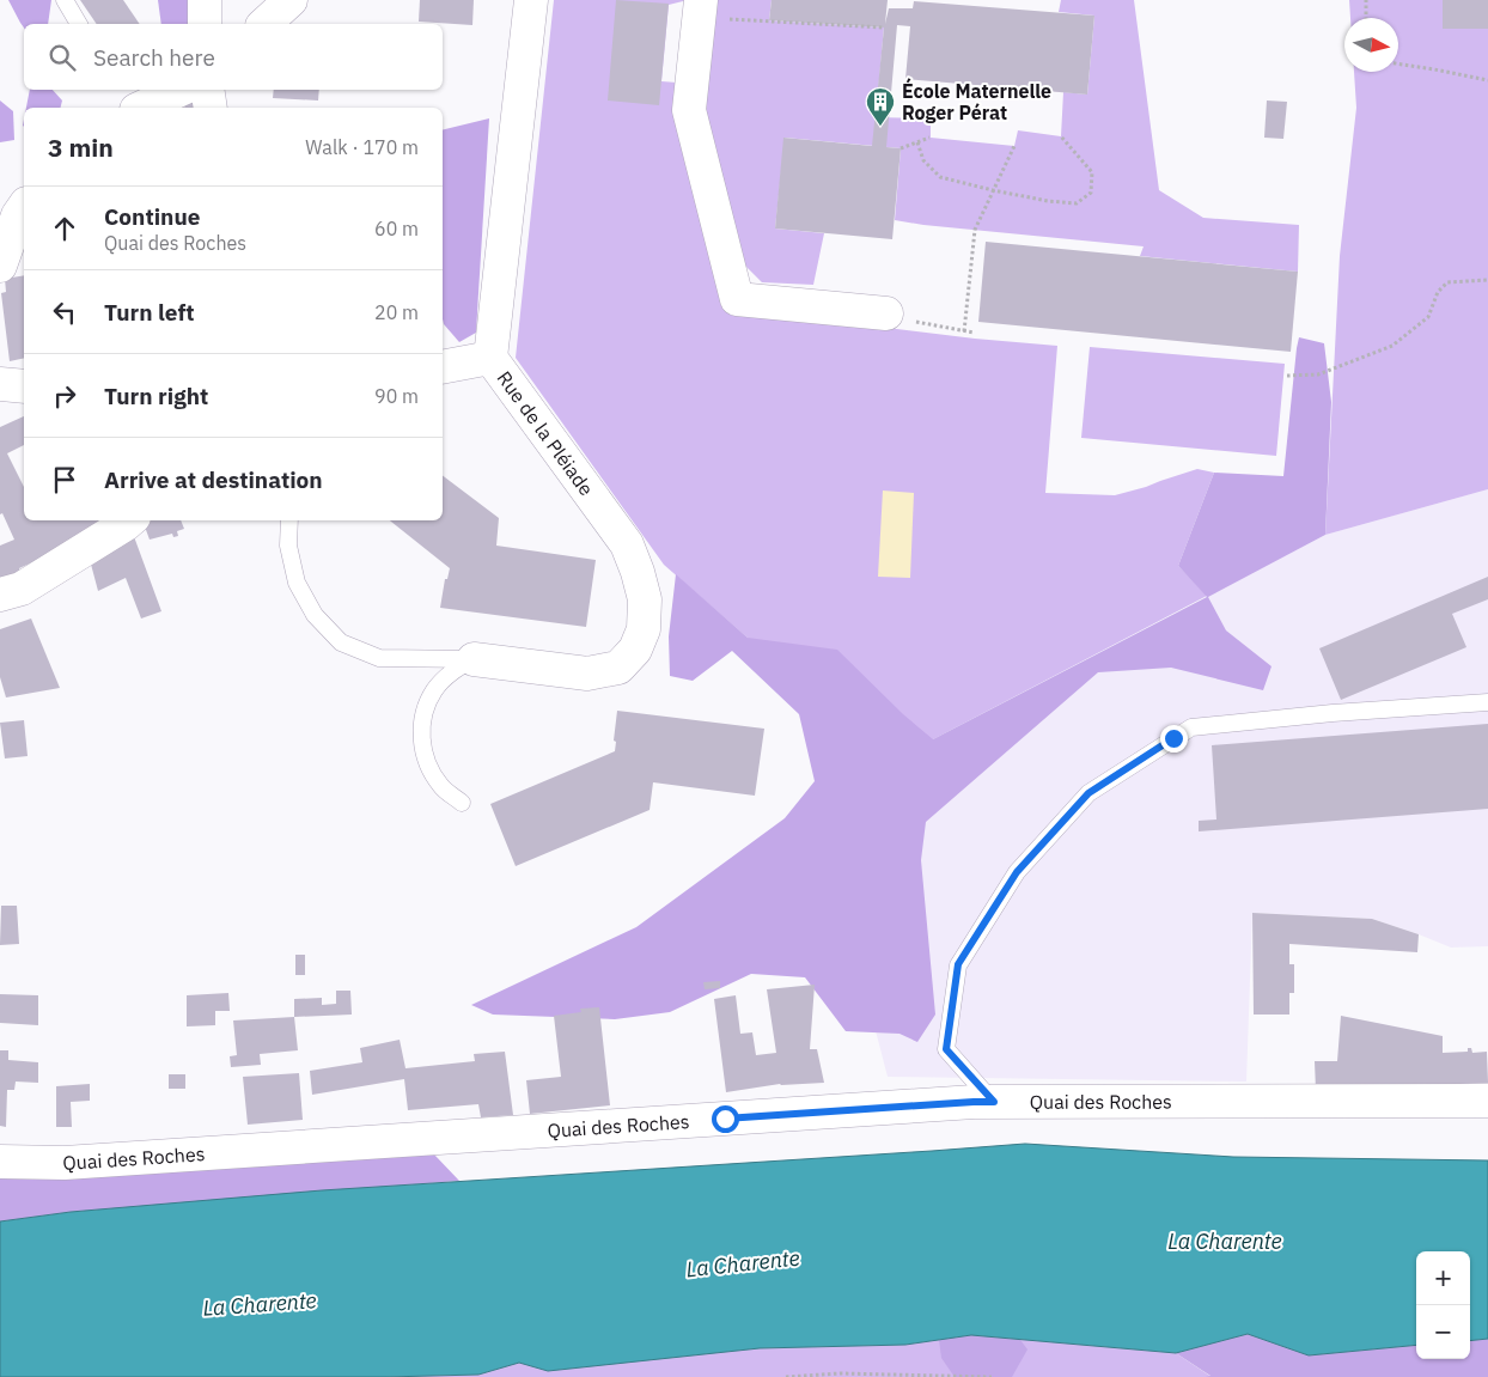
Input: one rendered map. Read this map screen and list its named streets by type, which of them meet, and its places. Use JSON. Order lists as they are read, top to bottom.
{
  "streets": {
    "street": ["Rue de la Pléiade", "Quai des Roches"]
  },
  "water": ["La Charente"],
  "places": {
    "building": ["École Maternelle Roger Pérat"]
  },
  "north": "right",
  "page": {
    "search": "Search here",
    "heading": ["3 min", "Walk · 170 m"],
    "list": [
      ["Continue", "Quai des Roches", "60 m"],
      ["Turn left", "20 m"],
      ["Turn right", "90 m"],
      "Arrive at destination"
    ],
    "map_buttons": ["+", "−"]
  }
}
